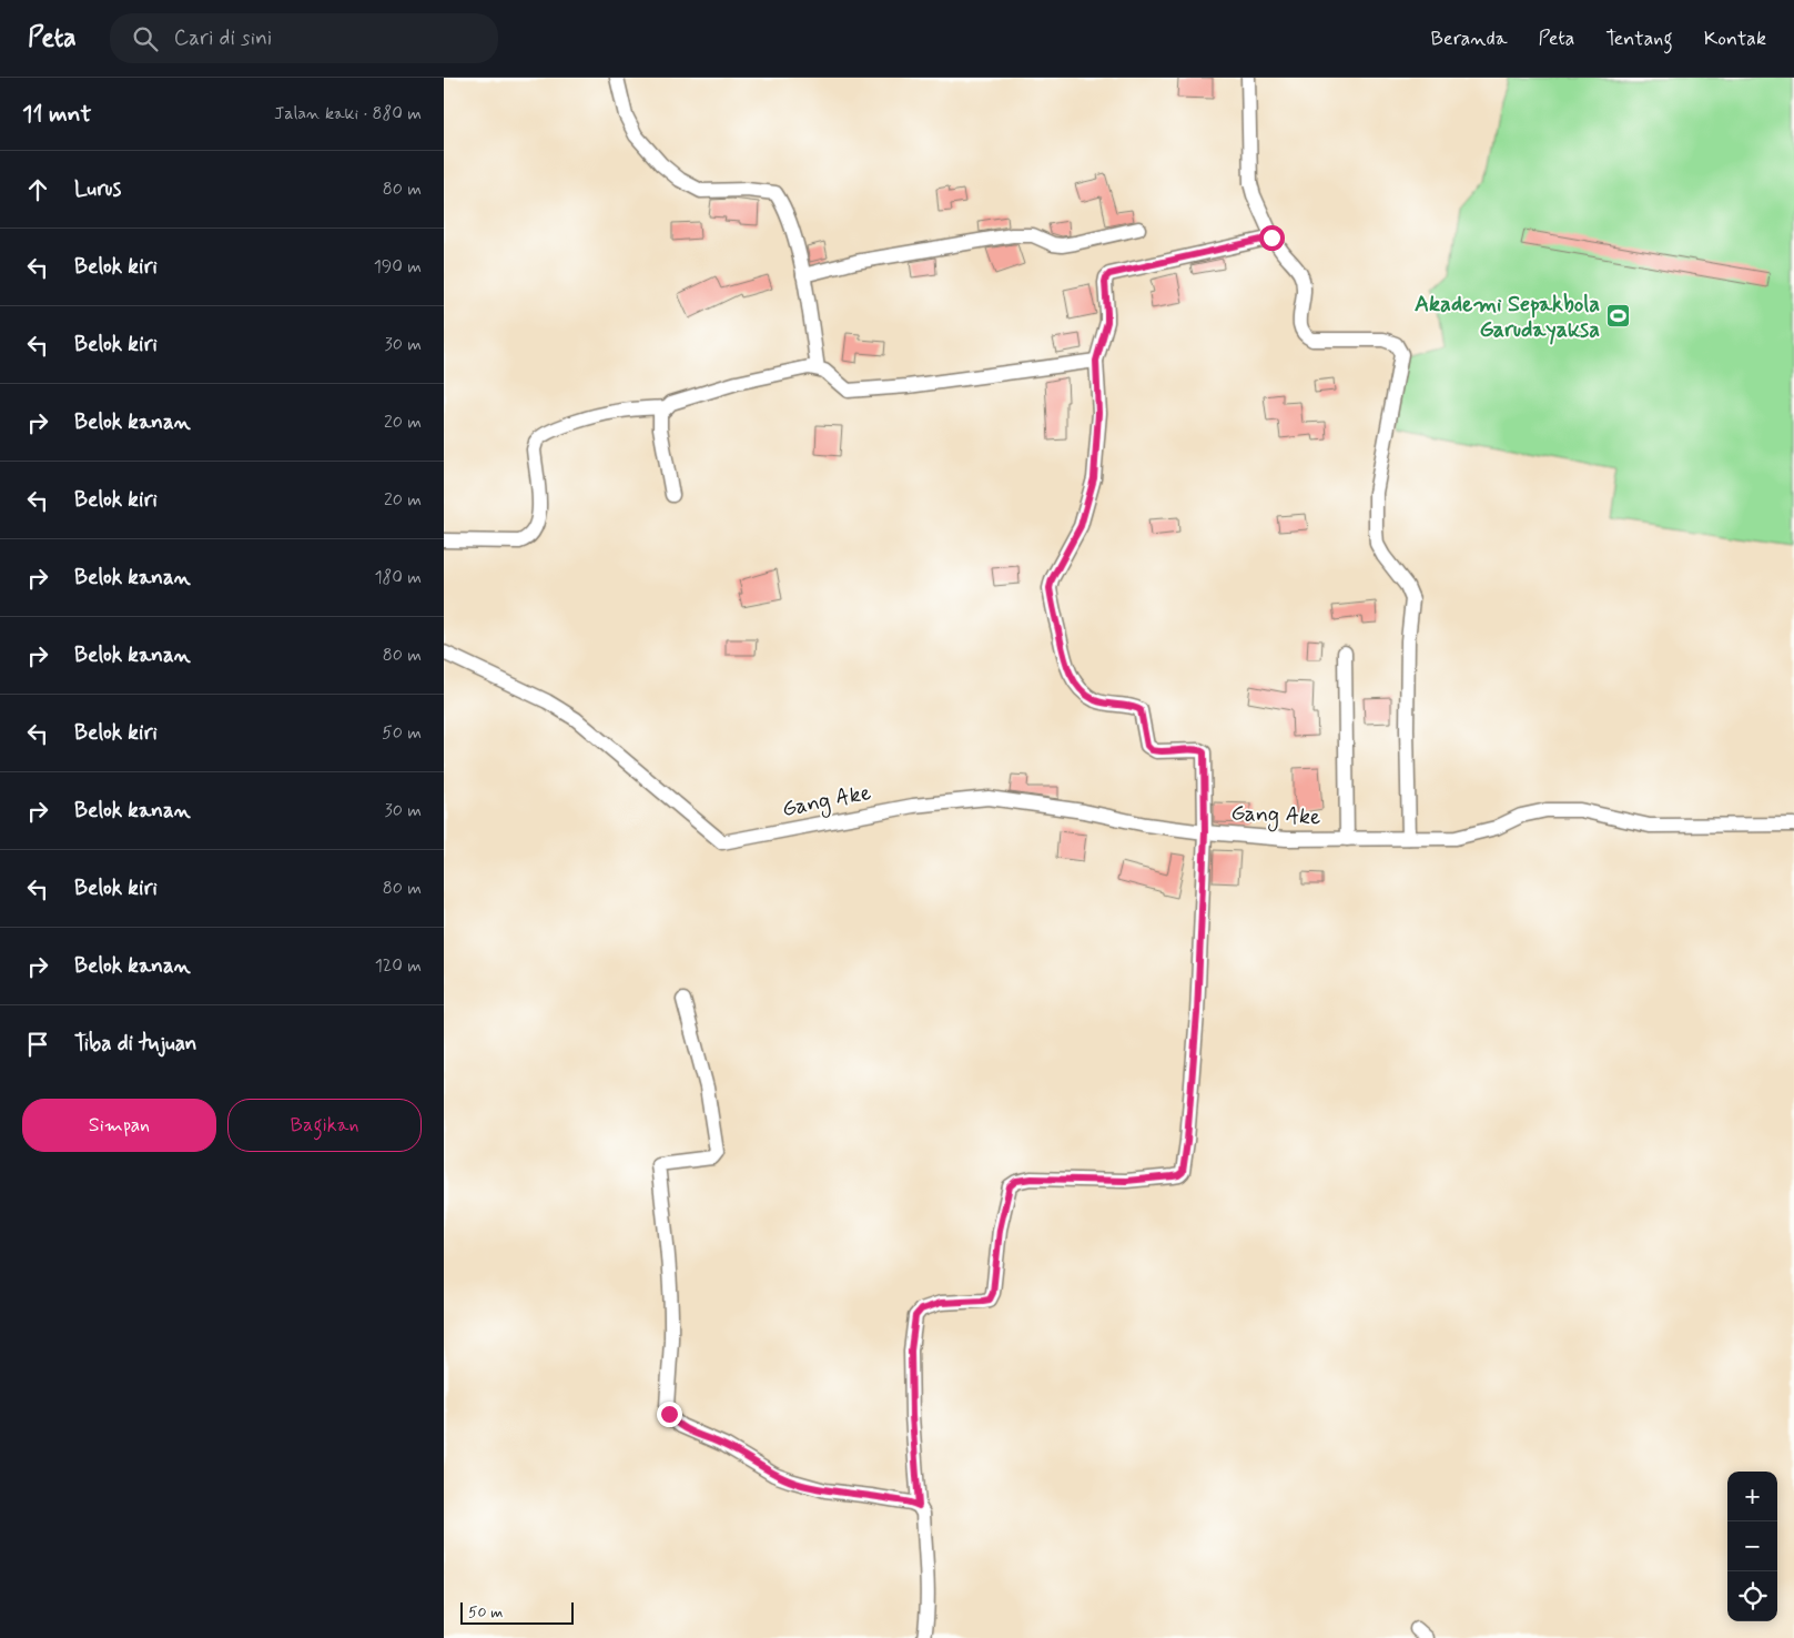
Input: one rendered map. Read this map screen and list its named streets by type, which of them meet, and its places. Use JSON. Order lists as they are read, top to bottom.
{
  "streets": {
    "street": ["Gang Ake"]
  },
  "places": {
    "sports": ["Akademi Sepakbola Garudayaksa"]
  },
  "scale_bar": "50 m",
  "page": {
    "header": "Peta",
    "search": "Cari di sini",
    "nav": [
      "Beranda",
      "Peta",
      "Tentang",
      "Kontak"
    ],
    "heading": ["11 mnt", "Jalan kaki · 880 m"],
    "list": [
      ["Lurus", "80 m"],
      ["Belok kiri", "190 m"],
      ["Belok kiri", "30 m"],
      ["Belok kanan", "20 m"],
      ["Belok kiri", "20 m"],
      ["Belok kanan", "180 m"],
      ["Belok kanan", "80 m"],
      ["Belok kiri", "50 m"],
      ["Belok kanan", "30 m"],
      ["Belok kiri", "80 m"],
      ["Belok kanan", "120 m"],
      "Tiba di tujuan"
    ],
    "buttons": ["Simpan", "Bagikan"],
    "map_buttons": ["+", "−"],
    "scale": "50 m"
  }
}
